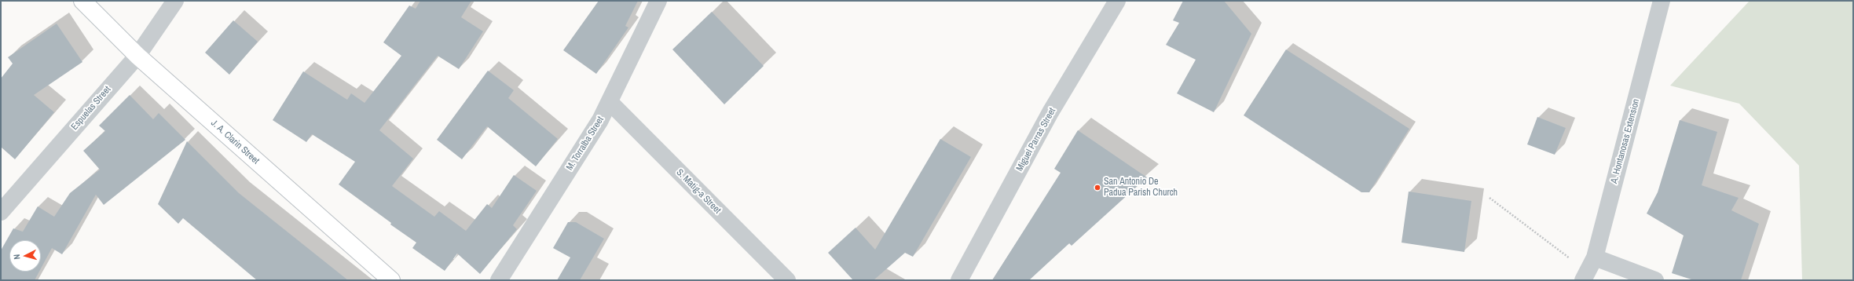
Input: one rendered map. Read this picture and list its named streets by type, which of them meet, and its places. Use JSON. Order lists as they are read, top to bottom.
{
  "streets": {
    "main road": ["J. A. Clarin Street"],
    "street": [
      "Espuelas Street",
      "Miguel Parras Street",
      "A. Hontanosas Extension",
      "M. Torralba Street",
      "S. Matig-a Street"
    ]
  },
  "crossings": [
    ["Espuelas Street", "J. A. Clarin Street"],
    ["M. Torralba Street", "S. Matig-a Street"]
  ],
  "places": ["San Antonio De Padua Parish Church"],
  "north": "left"
}
